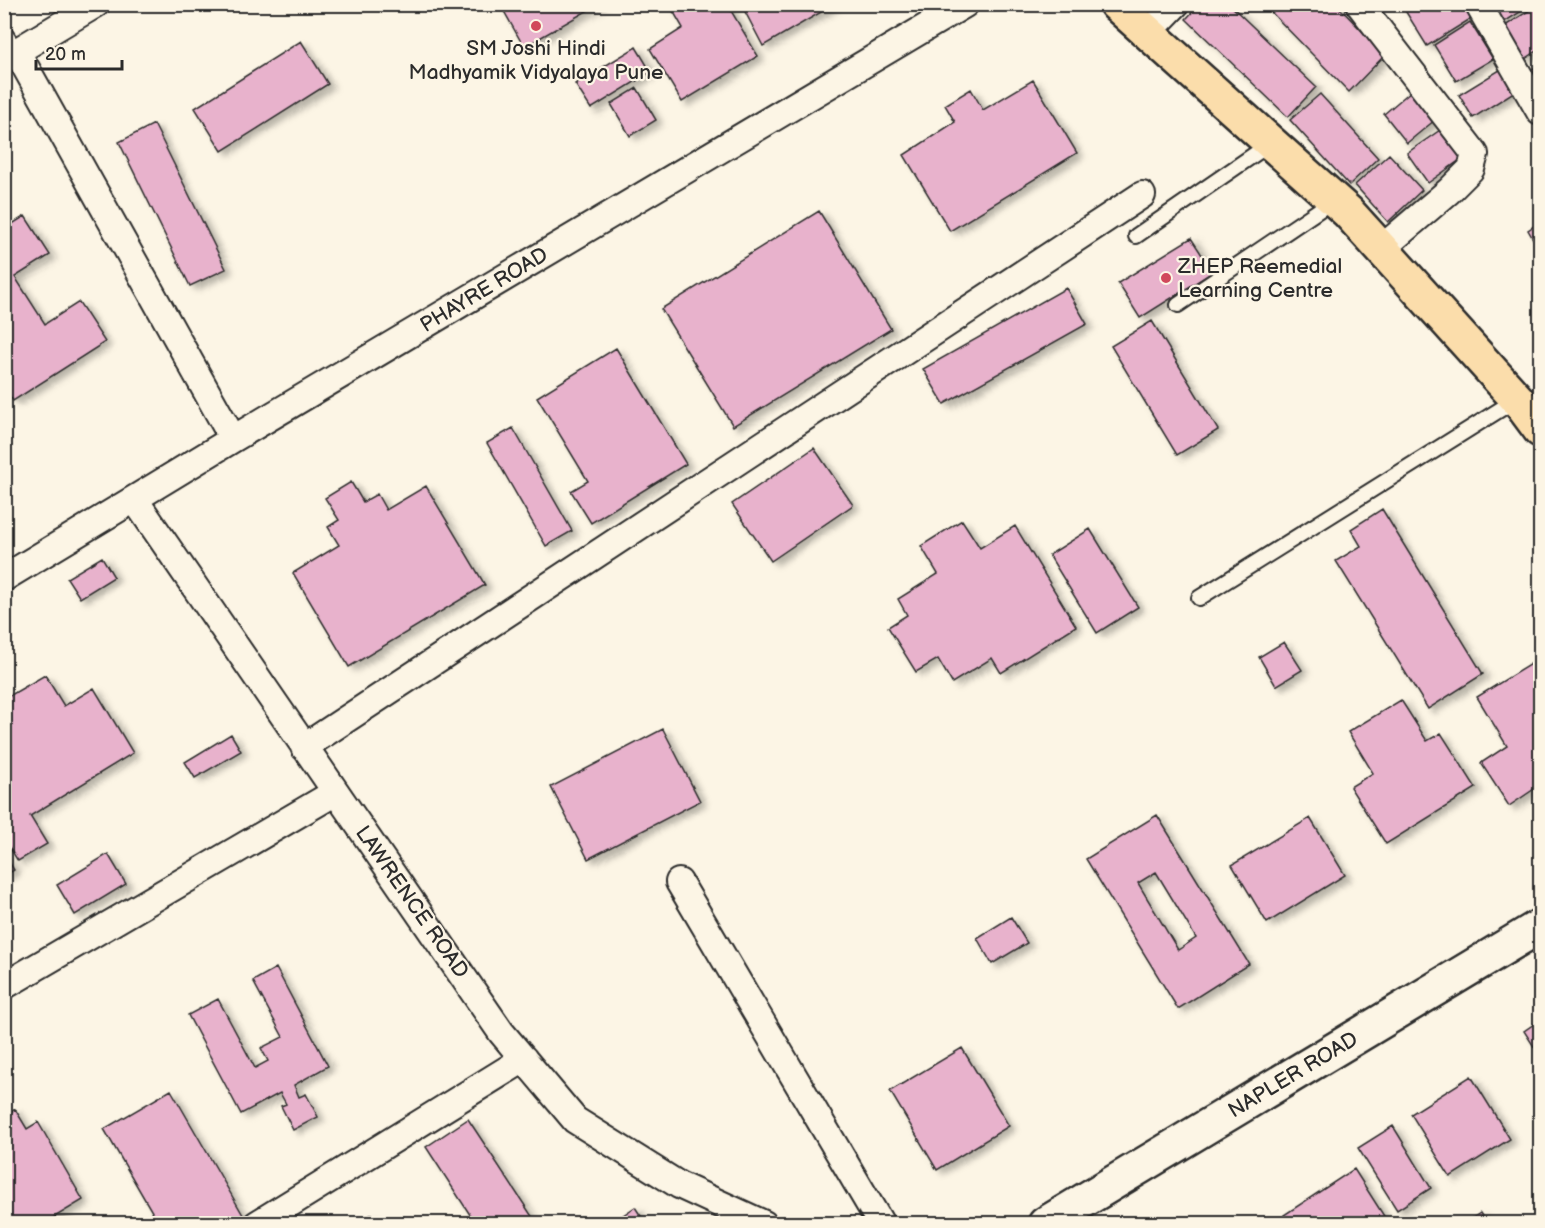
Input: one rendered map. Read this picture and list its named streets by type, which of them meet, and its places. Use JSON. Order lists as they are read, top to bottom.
{
  "streets": {
    "street": ["PHAYRE ROAD", "LAWRENCE ROAD", "NAPLER ROAD"]
  },
  "crossings": [
    ["PHAYRE ROAD", "LAWRENCE ROAD"]
  ],
  "places": ["SM Joshi Hindi Madhyamik Vidyalaya Pune", "ZHEP Reemedial Learning Centre"],
  "scale_bar": "20 m"
}
